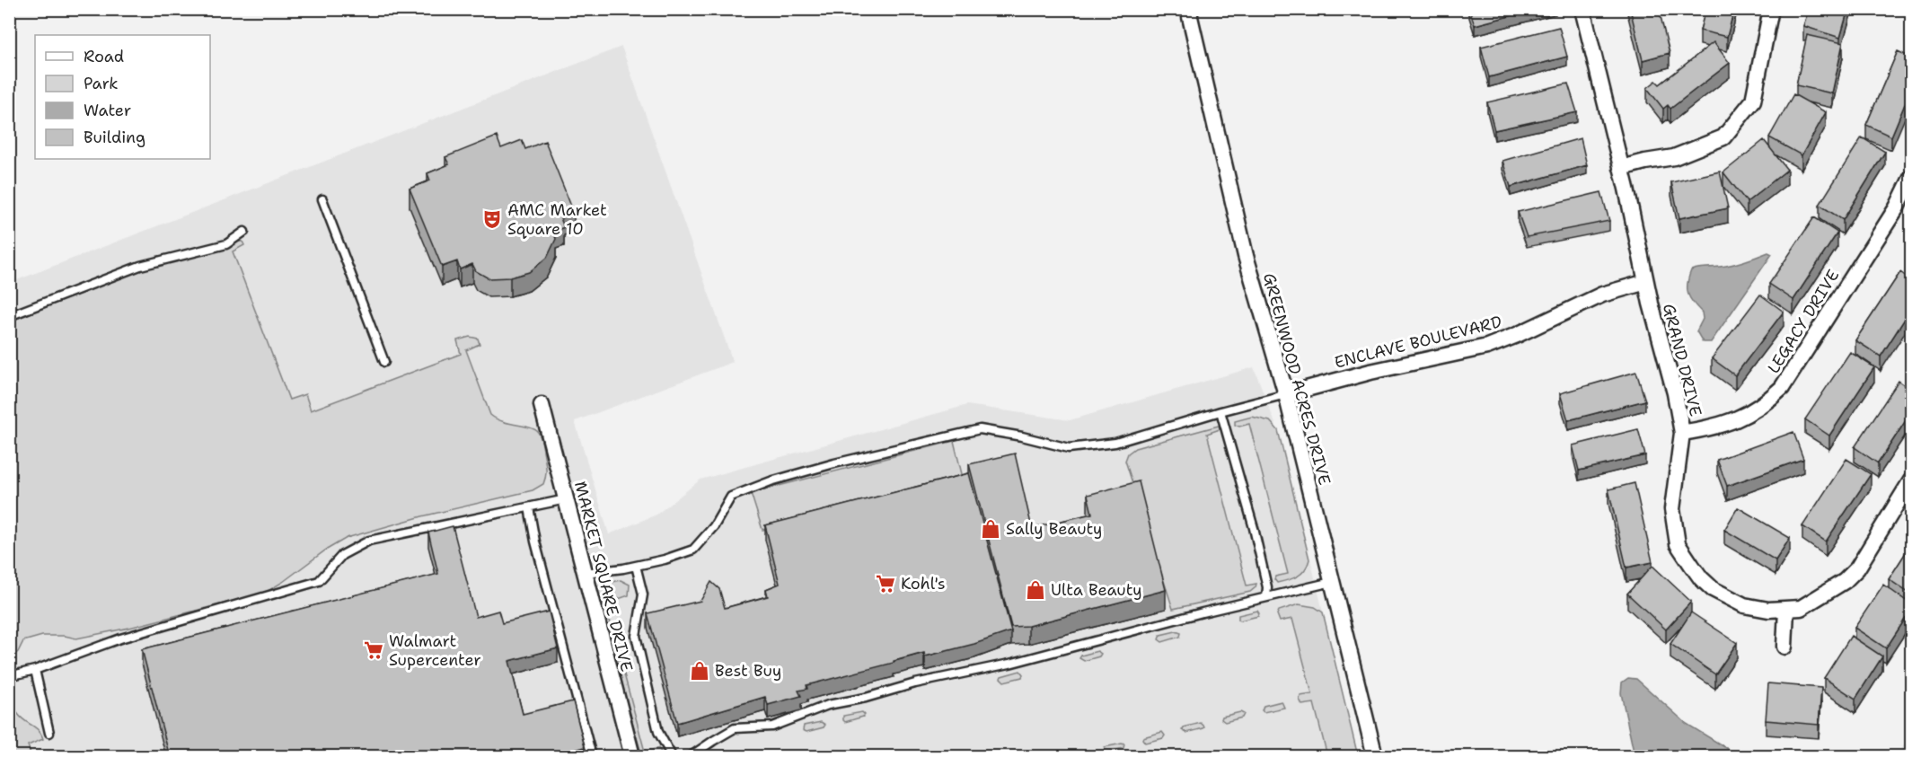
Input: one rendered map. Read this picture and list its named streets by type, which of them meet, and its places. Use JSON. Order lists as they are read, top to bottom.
{
  "streets": {
    "street": [
      "LEGACY DRIVE",
      "ENCLAVE BOULEVARD",
      "GRAND DRIVE",
      "GREENWOOD ACRES DRIVE",
      "MARKET SQUARE DRIVE"
    ]
  },
  "crossings": [
    ["LEGACY DRIVE", "GRAND DRIVE"],
    ["ENCLAVE BOULEVARD", "GRAND DRIVE"],
    ["ENCLAVE BOULEVARD", "GREENWOOD ACRES DRIVE"]
  ],
  "places": {
    "theatre": ["AMC Market Square 10"],
    "shop": ["Sally Beauty", "Ulta Beauty", "Best Buy"],
    "supermarket": ["Kohl's", "Walmart Supercenter"]
  },
  "legend": [
    "Road",
    "Park",
    "Water",
    "Building"
  ]
}
